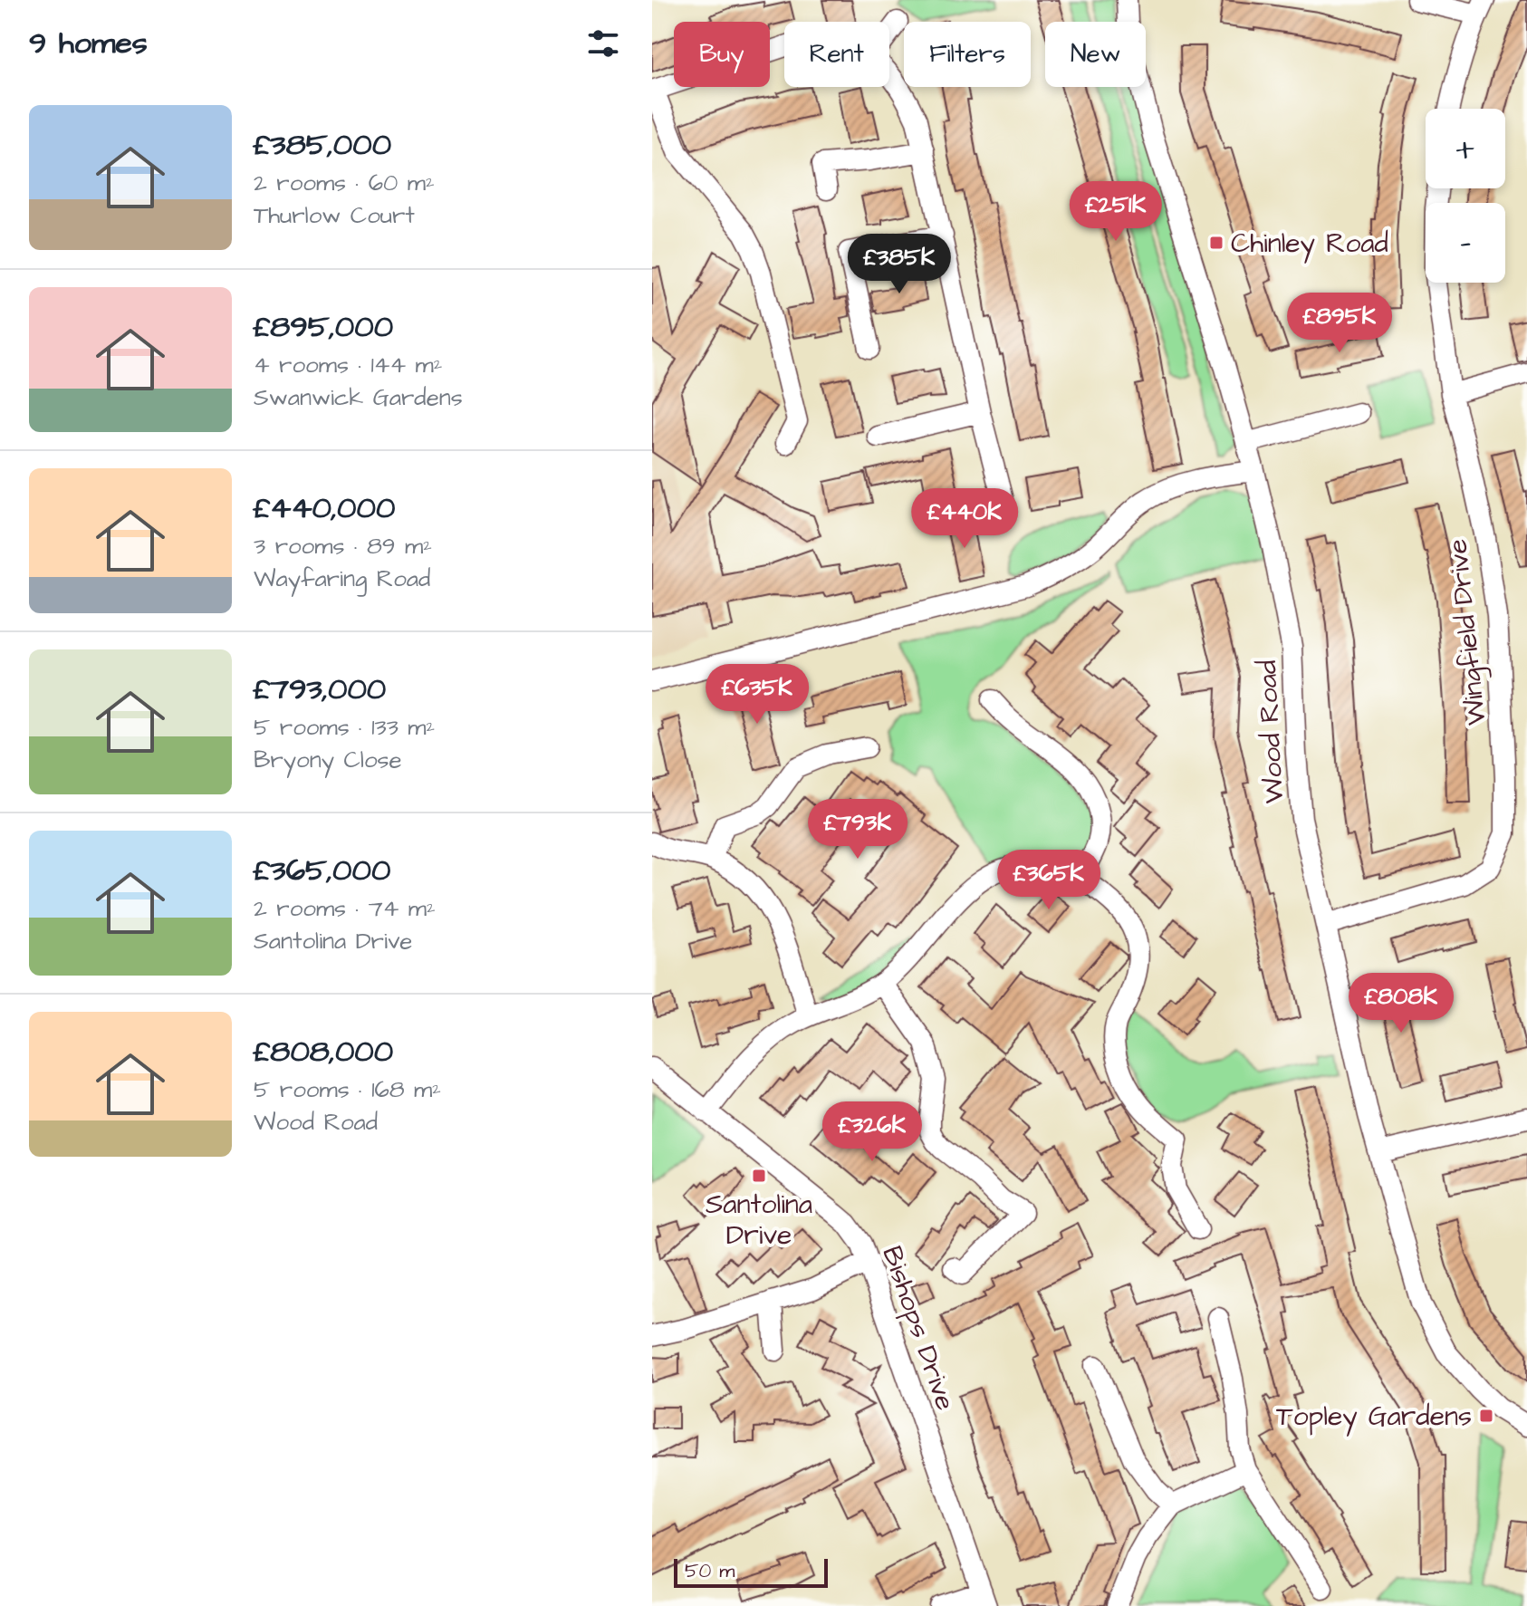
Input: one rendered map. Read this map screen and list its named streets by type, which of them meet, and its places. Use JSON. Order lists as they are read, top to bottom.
{
  "streets": {
    "street": ["Wingfield Drive", "Wood Road", "Bishops Drive"]
  },
  "crossings": [
    ["Wingfield Drive", "Wood Road"]
  ],
  "places": {
    "transit": ["Chinley Road", "Santolina Drive", "Topley Gardens"]
  },
  "scale_bar": "50 m",
  "page": {
    "heading": "9 homes",
    "chip": [
      "Buy",
      "Rent",
      "Filters",
      "New"
    ],
    "list": [
      {
        "name": "£385,000",
        "note": "2 rooms · 60 m² · Thurlow Court"
      },
      {
        "name": "£895,000",
        "note": "4 rooms · 144 m² · Swanwick Gardens"
      },
      {
        "name": "£440,000",
        "note": "3 rooms · 89 m² · Wayfaring Road"
      },
      {
        "name": "£793,000",
        "note": "5 rooms · 133 m² · Bryony Close"
      },
      {
        "name": "£365,000",
        "note": "2 rooms · 74 m² · Santolina Drive"
      },
      {
        "name": "£808,000",
        "note": "5 rooms · 168 m² · Wood Road"
      }
    ],
    "map_buttons": ["+", "−"],
    "price": [
      "£251K",
      "£385K",
      "£895K",
      "£440K",
      "£635K",
      "£793K",
      "£365K",
      "£808K",
      "£326K"
    ],
    "scale": "50 m"
  }
}
